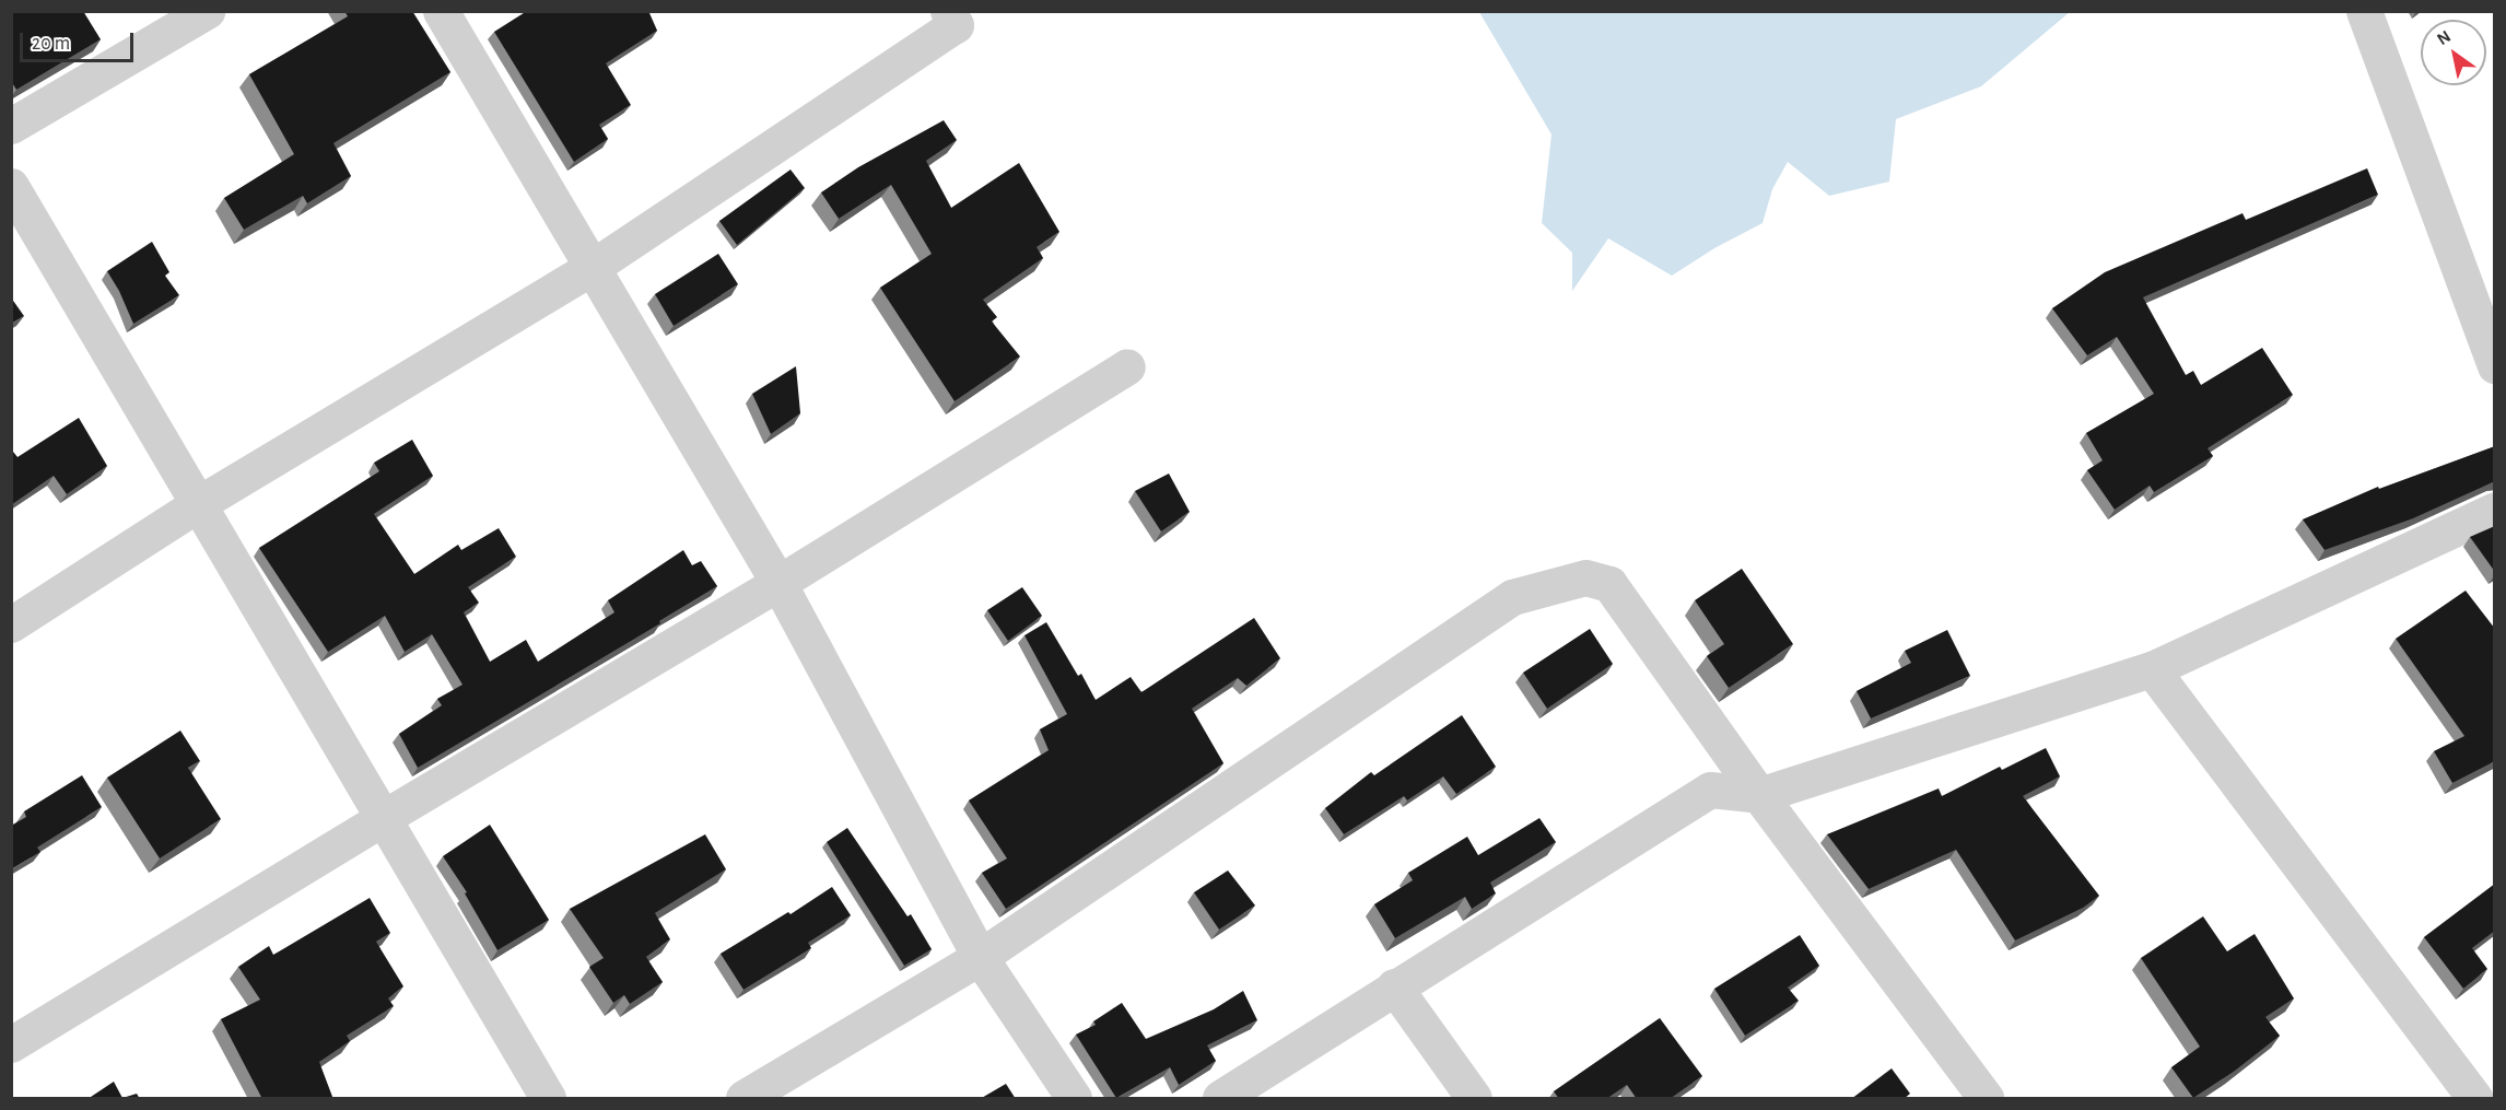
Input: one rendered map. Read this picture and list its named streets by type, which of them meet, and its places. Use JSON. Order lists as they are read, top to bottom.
{
  "scale_bar": "20 m",
  "north": "top left"
}
